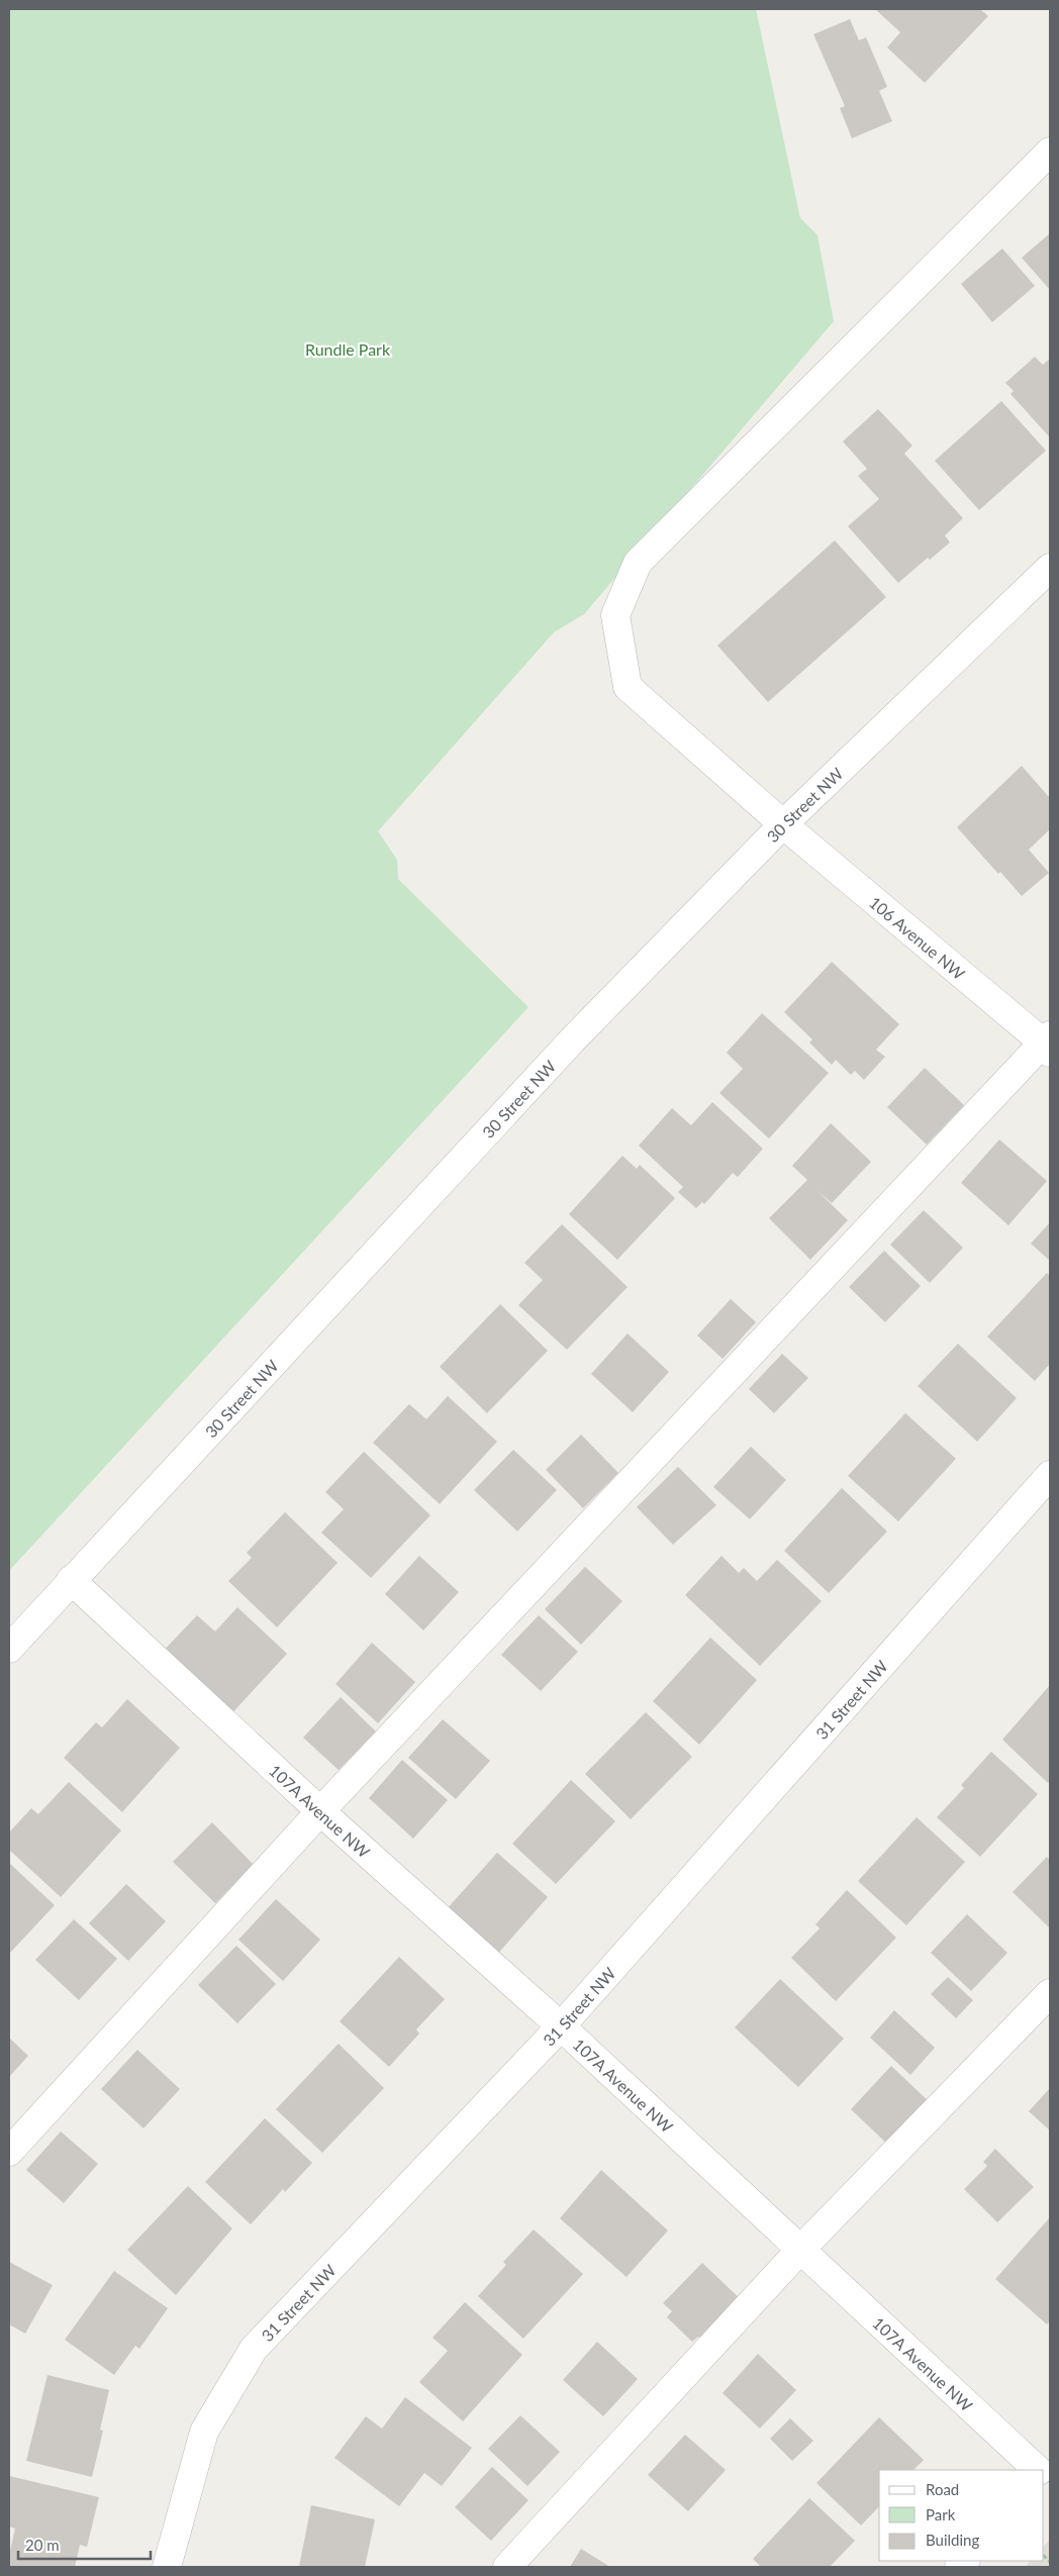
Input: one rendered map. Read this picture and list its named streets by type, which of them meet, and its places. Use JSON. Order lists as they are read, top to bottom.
{
  "streets": {
    "street": [
      "30 Street NW",
      "106 Avenue NW",
      "31 Street NW",
      "107A Avenue NW"
    ]
  },
  "crossings": [
    ["30 Street NW", "106 Avenue NW"],
    ["30 Street NW", "107A Avenue NW"],
    ["31 Street NW", "107A Avenue NW"]
  ],
  "parks": ["Rundle Park"],
  "legend": ["Road", "Park", "Building"],
  "scale_bar": "20 m"
}
